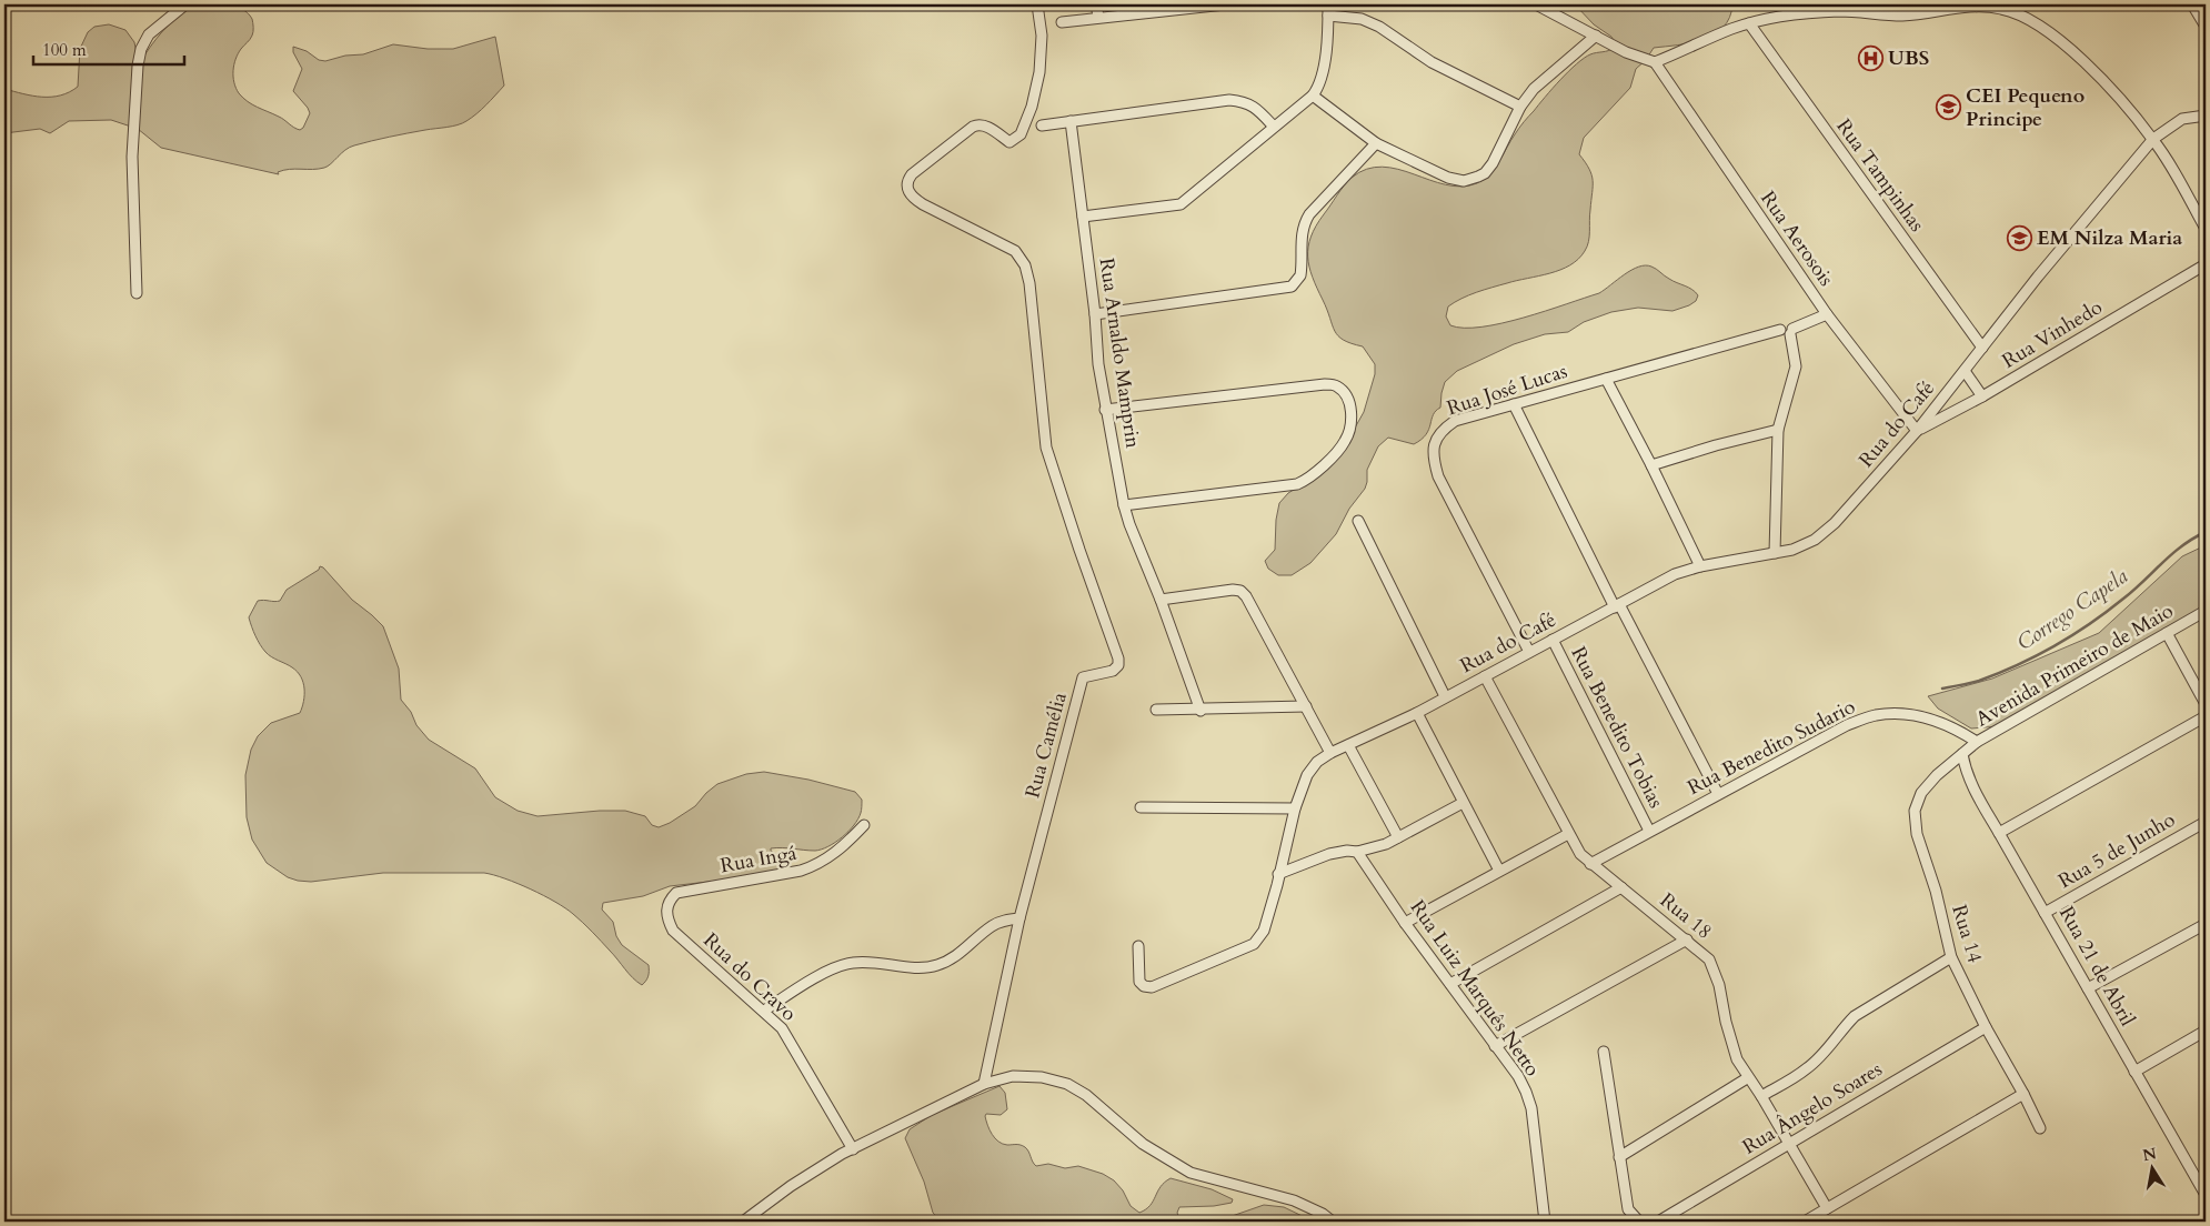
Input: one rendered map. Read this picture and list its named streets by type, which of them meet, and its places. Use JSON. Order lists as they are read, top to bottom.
{
  "streets": {
    "street": [
      "Rua Tampinhas",
      "Rua Aerosois",
      "Rua Vinhedo",
      "Rua Arnaldo Mamprin",
      "Rua José Lucas",
      "Rua do Café",
      "Avenida Primeiro de Maio",
      "Rua Benedito Tobias",
      "Rua Camélia",
      "Rua Benedito Sudario",
      "Rua 5 de Junho",
      "Rua Ingá",
      "Rua 18",
      "Rua 14",
      "Rua 21 de Abril",
      "Rua do Cravo",
      "Rua Luiz Marquês Netto",
      "Rua Ângelo Soares"
    ]
  },
  "crossings": [
    ["Rua Tampinhas", "Rua do Café"],
    ["Rua Aerosois", "Rua Vinhedo"],
    ["Rua Aerosois", "Rua José Lucas"],
    ["Rua Aerosois", "Rua do Café"],
    ["Rua Vinhedo", "Rua do Café"],
    ["Rua José Lucas", "Rua do Café"],
    ["Rua do Café", "Rua Benedito Tobias"],
    ["Rua do Café", "Rua 18"],
    ["Avenida Primeiro de Maio", "Rua Benedito Sudario"],
    ["Avenida Primeiro de Maio", "Rua 14"],
    ["Avenida Primeiro de Maio", "Rua 21 de Abril"],
    ["Rua Benedito Tobias", "Rua Benedito Sudario"],
    ["Rua Benedito Sudario", "Rua 18"],
    ["Rua 5 de Junho", "Rua 21 de Abril"],
    ["Rua Ingá", "Rua do Cravo"],
    ["Rua 18", "Rua Ângelo Soares"],
    ["Rua 14", "Rua 21 de Abril"],
    ["Rua 14", "Rua Ângelo Soares"]
  ],
  "water": ["Corrego Capela"],
  "places": {
    "hospital": ["UBS"],
    "school or university": ["CEI Pequeno Principe", "EM Nilza Maria"]
  },
  "scale_bar": "100 m",
  "north": "top"
}
